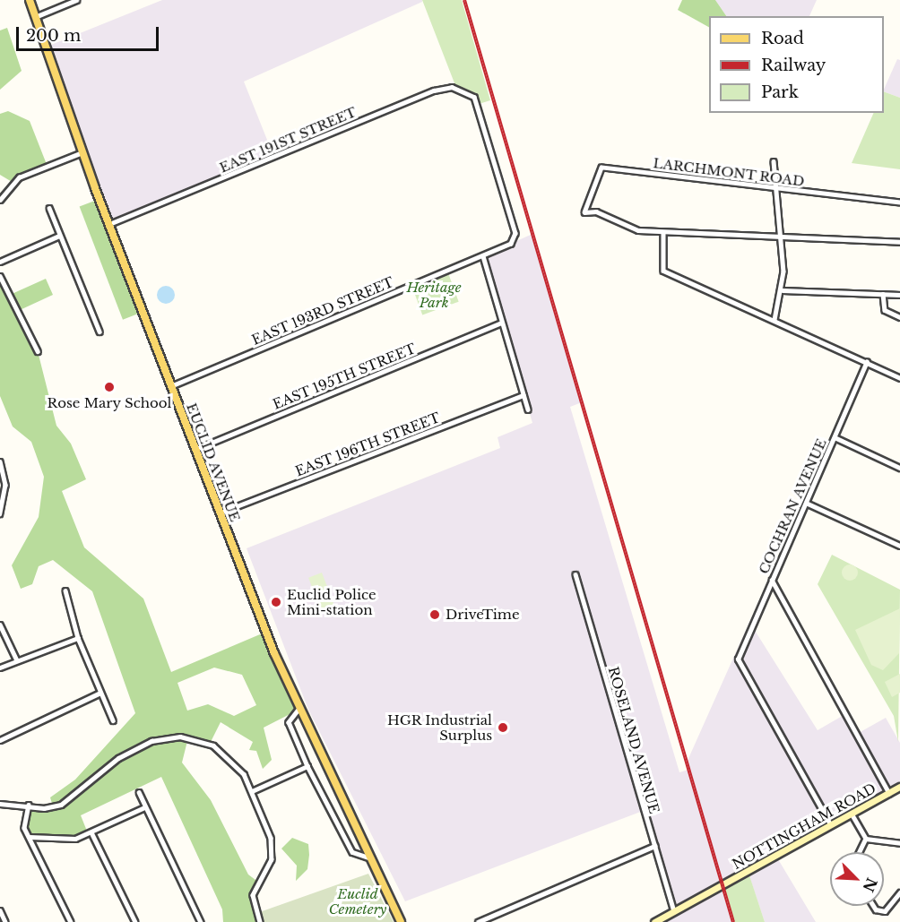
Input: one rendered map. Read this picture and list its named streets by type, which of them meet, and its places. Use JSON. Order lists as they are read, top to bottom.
{
  "streets": {
    "main road": ["EUCLID AVENUE"],
    "street": [
      "EAST 191ST STREET",
      "LARCHMONT ROAD",
      "EAST 193RD STREET",
      "EAST 195TH STREET",
      "EAST 196TH STREET",
      "COCHRAN AVENUE",
      "ROSELAND AVENUE",
      "NOTTINGHAM ROAD"
    ]
  },
  "crossings": [
    ["EAST 191ST STREET", "EAST 193RD STREET"],
    ["EAST 191ST STREET", "EUCLID AVENUE"],
    ["EAST 193RD STREET", "EUCLID AVENUE"],
    ["EAST 195TH STREET", "EUCLID AVENUE"],
    ["EAST 196TH STREET", "EUCLID AVENUE"],
    ["COCHRAN AVENUE", "NOTTINGHAM ROAD"],
    ["ROSELAND AVENUE", "NOTTINGHAM ROAD"]
  ],
  "parks": ["Heritage Park", "Euclid Cemetery"],
  "places": [
    "Rose Mary School",
    "Euclid Police Mini-station",
    "DriveTime",
    "HGR Industrial Surplus"
  ],
  "legend": ["Road", "Railway", "Park"],
  "scale_bar": "200 m",
  "north": "bottom right"
}
